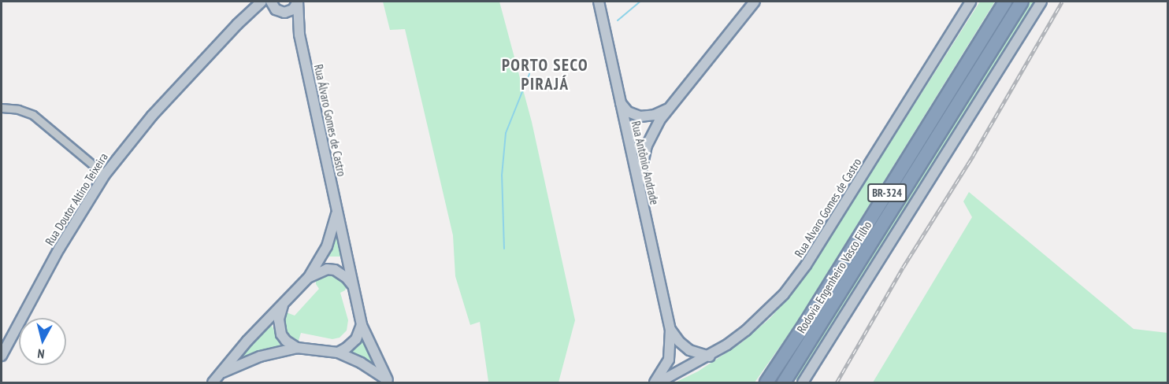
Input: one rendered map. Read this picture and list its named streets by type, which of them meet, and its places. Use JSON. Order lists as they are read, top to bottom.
{
  "streets": {
    "highway": ["BR-324", "Rodovia Engenheiro Vasco Filho"],
    "street": [
      "Rua Álvaro Gomes de Castro",
      "Rua Antônio Andrade",
      "Rua Doutor Altino Teixeira",
      "Rua Alvaro Gomes de Castro"
    ]
  },
  "crossings": [
    ["Rua Antônio Andrade", "Rua Alvaro Gomes de Castro"]
  ],
  "districts": ["PORTO SECO PIRAJÁ"],
  "north": "bottom"
}
